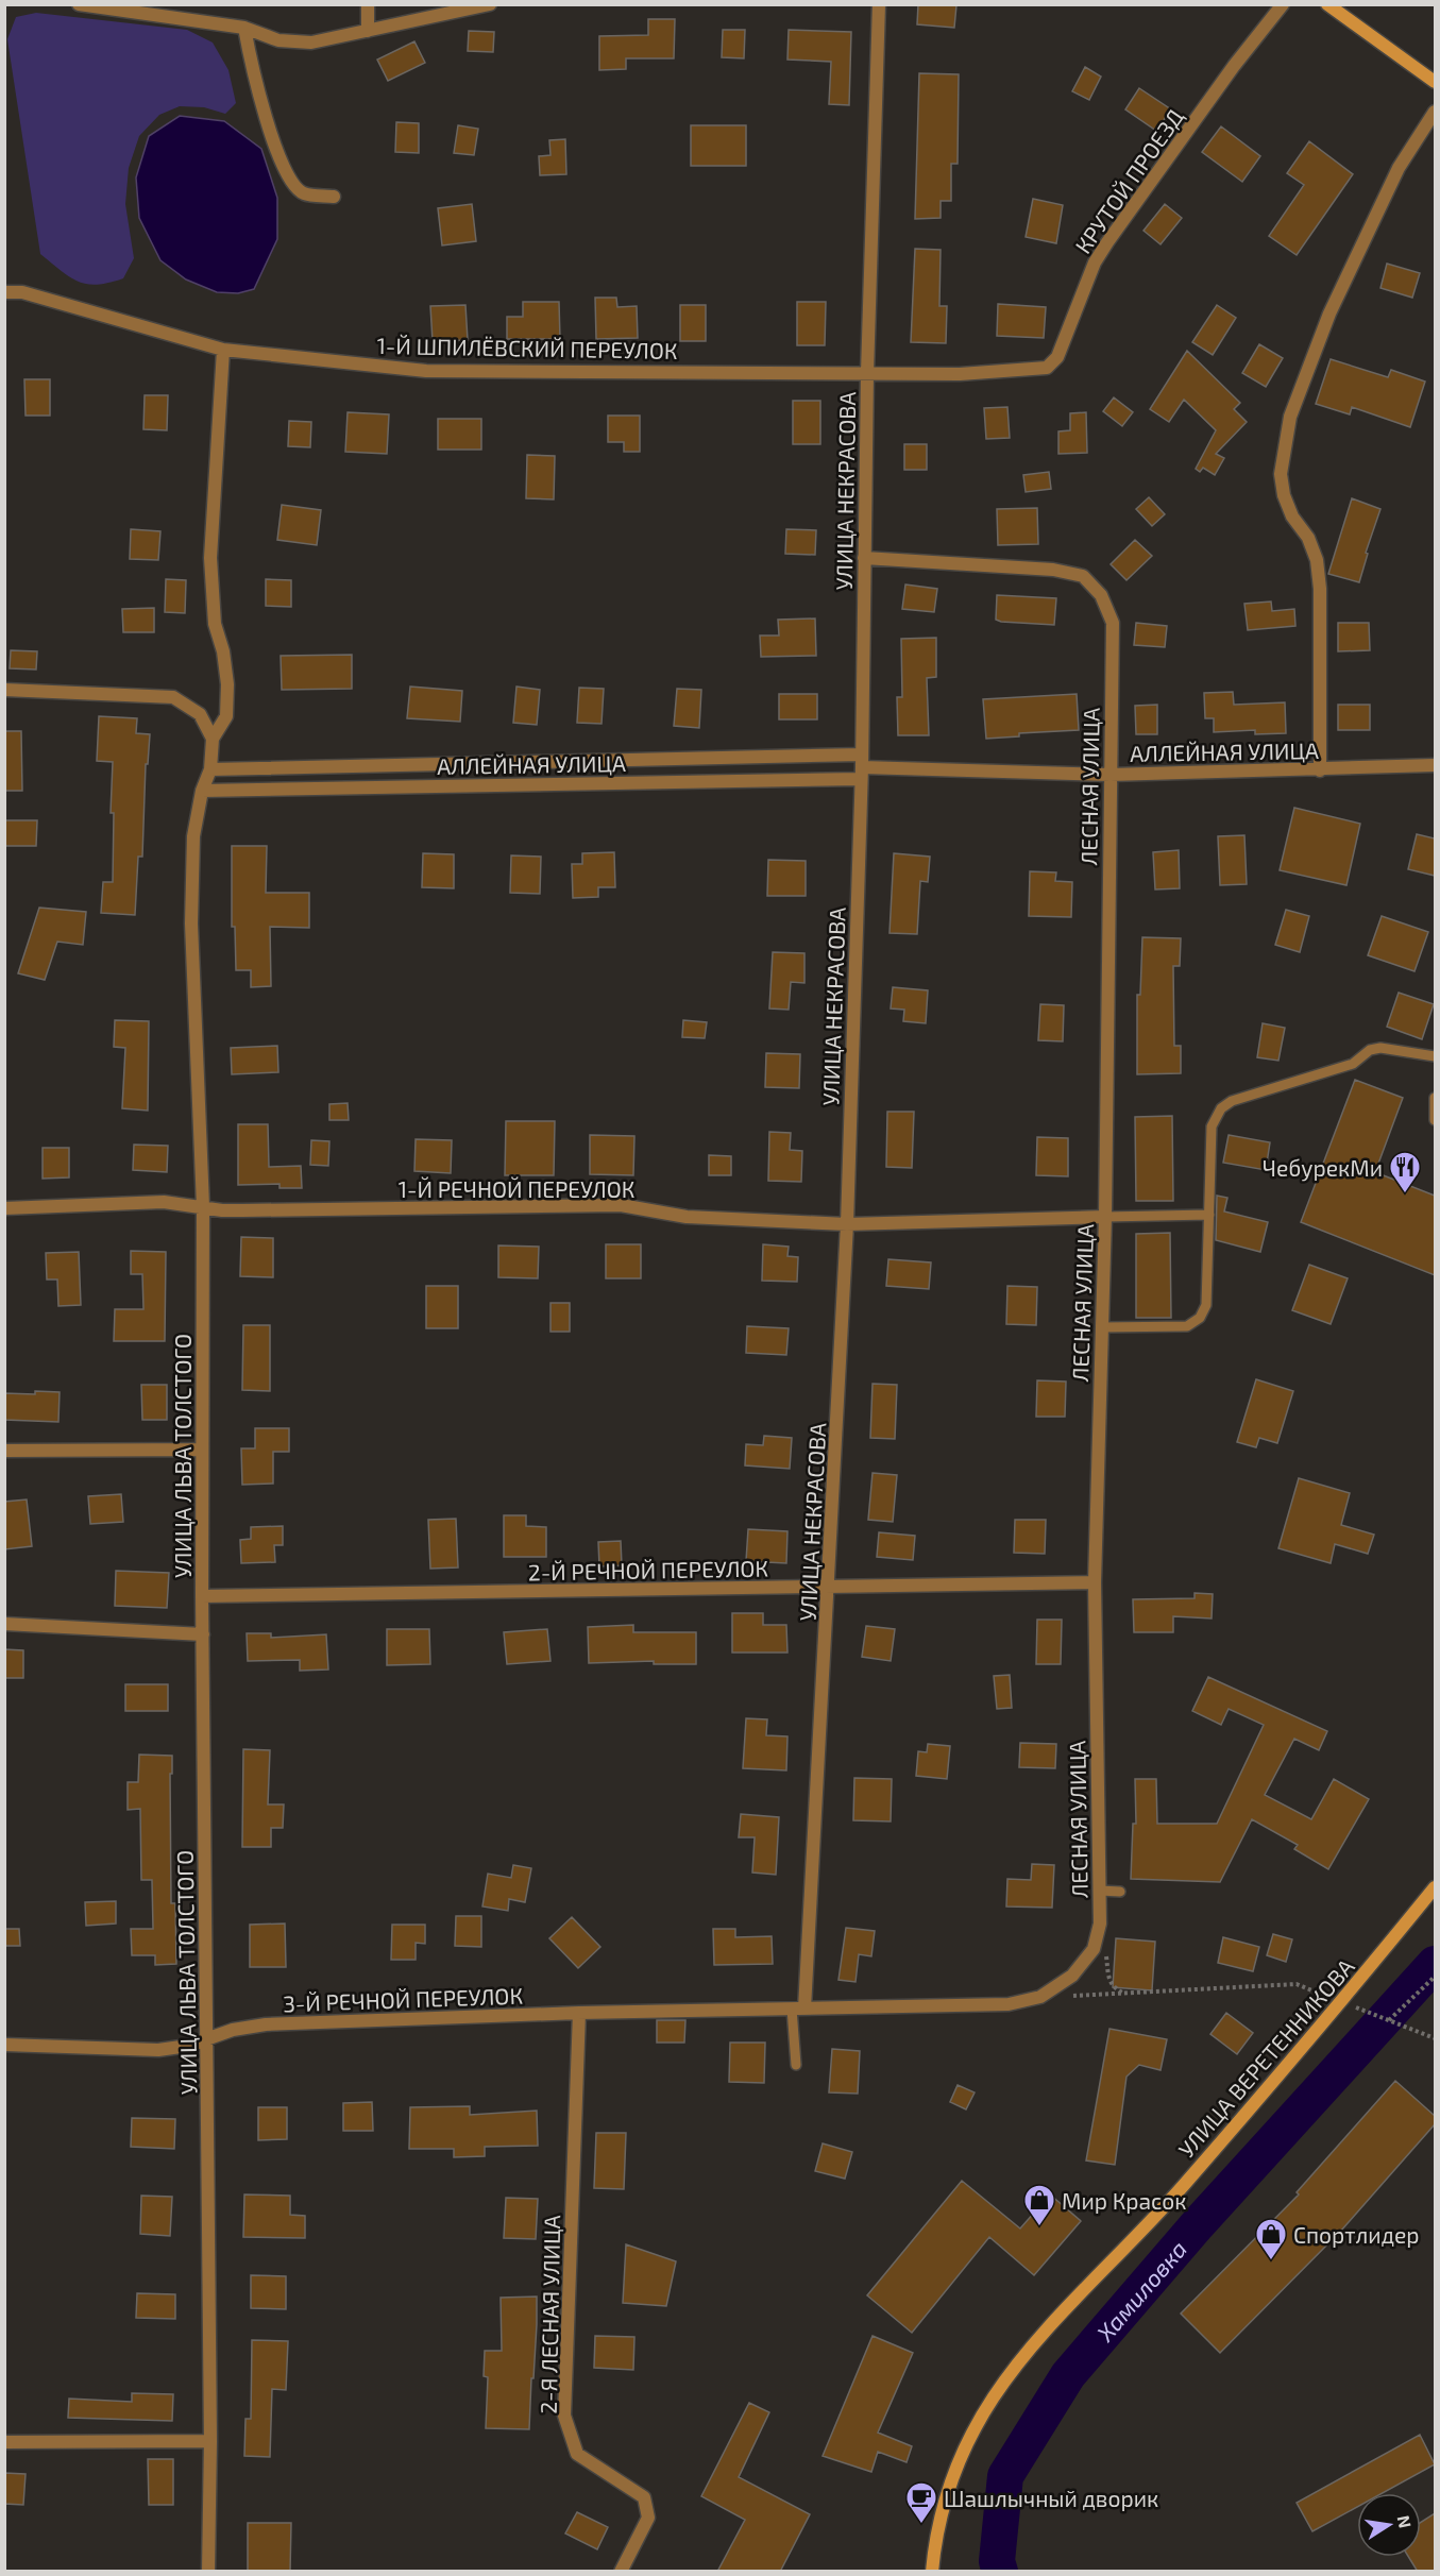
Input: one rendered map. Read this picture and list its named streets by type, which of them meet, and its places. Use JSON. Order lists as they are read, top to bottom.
{
  "streets": {
    "main road": ["УЛИЦА ВЕРЕТЕННИКОВА"],
    "street": [
      "КРУТОЙ ПРОЕЗД",
      "1-Й ШПИЛЁВСКИЙ ПЕРЕУЛОК",
      "УЛИЦА НЕКРАСОВА",
      "АЛЛЕЙНАЯ УЛИЦА",
      "ЛЕСНАЯ УЛИЦА",
      "1-Й РЕЧНОЙ ПЕРЕУЛОК",
      "УЛИЦА ЛЬВА ТОЛСТОГО",
      "2-Й РЕЧНОЙ ПЕРЕУЛОК",
      "3-Й РЕЧНОЙ ПЕРЕУЛОК",
      "2-Я ЛЕСНАЯ УЛИЦА"
    ]
  },
  "crossings": [
    ["КРУТОЙ ПРОЕЗД", "1-Й ШПИЛЁВСКИЙ ПЕРЕУЛОК"],
    ["КРУТОЙ ПРОЕЗД", "УЛИЦА НЕКРАСОВА"],
    ["1-Й ШПИЛЁВСКИЙ ПЕРЕУЛОК", "УЛИЦА НЕКРАСОВА"],
    ["1-Й ШПИЛЁВСКИЙ ПЕРЕУЛОК", "УЛИЦА ЛЬВА ТОЛСТОГО"],
    ["УЛИЦА НЕКРАСОВА", "АЛЛЕЙНАЯ УЛИЦА"],
    ["УЛИЦА НЕКРАСОВА", "ЛЕСНАЯ УЛИЦА"],
    ["УЛИЦА НЕКРАСОВА", "1-Й РЕЧНОЙ ПЕРЕУЛОК"],
    ["УЛИЦА НЕКРАСОВА", "2-Й РЕЧНОЙ ПЕРЕУЛОК"],
    ["УЛИЦА НЕКРАСОВА", "3-Й РЕЧНОЙ ПЕРЕУЛОК"],
    ["АЛЛЕЙНАЯ УЛИЦА", "ЛЕСНАЯ УЛИЦА"],
    ["АЛЛЕЙНАЯ УЛИЦА", "УЛИЦА ЛЬВА ТОЛСТОГО"],
    ["ЛЕСНАЯ УЛИЦА", "1-Й РЕЧНОЙ ПЕРЕУЛОК"],
    ["ЛЕСНАЯ УЛИЦА", "2-Й РЕЧНОЙ ПЕРЕУЛОК"],
    ["ЛЕСНАЯ УЛИЦА", "3-Й РЕЧНОЙ ПЕРЕУЛОК"],
    ["1-Й РЕЧНОЙ ПЕРЕУЛОК", "УЛИЦА ЛЬВА ТОЛСТОГО"],
    ["УЛИЦА ЛЬВА ТОЛСТОГО", "2-Й РЕЧНОЙ ПЕРЕУЛОК"],
    ["УЛИЦА ЛЬВА ТОЛСТОГО", "3-Й РЕЧНОЙ ПЕРЕУЛОК"],
    ["3-Й РЕЧНОЙ ПЕРЕУЛОК", "2-Я ЛЕСНАЯ УЛИЦА"]
  ],
  "water": ["Хамиловка"],
  "places": {
    "restaurant": ["ЧебурекМи"],
    "shop": ["Мир Красок", "Спортлидер"],
    "cafe": ["Шашлычный дворик"]
  },
  "north": "right"
}
